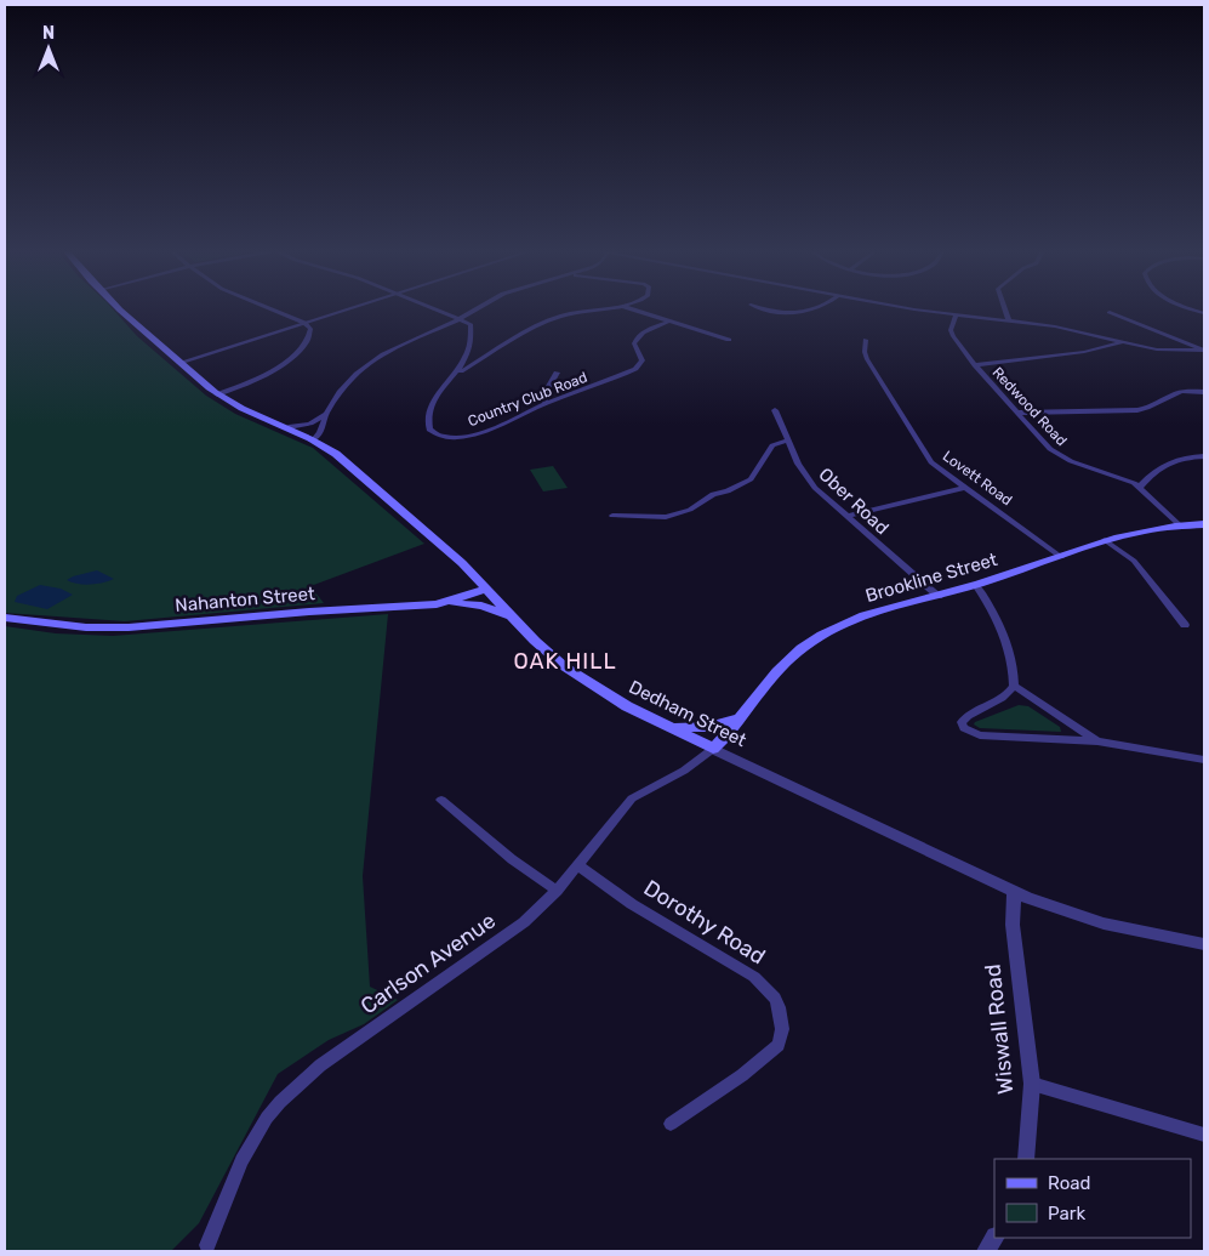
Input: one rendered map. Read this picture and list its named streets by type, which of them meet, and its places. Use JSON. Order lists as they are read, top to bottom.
{
  "streets": {
    "main road": ["Brookline Street", "Nahanton Street", "Dedham Street"],
    "street": [
      "Country Club Road",
      "Redwood Road",
      "Lovett Road",
      "Ober Road",
      "Dorothy Road",
      "Carlson Avenue",
      "Wiswall Road"
    ]
  },
  "crossings": [
    ["Redwood Road", "Brookline Street"],
    ["Lovett Road", "Brookline Street"],
    ["Ober Road", "Brookline Street"],
    ["Brookline Street", "Dedham Street"],
    ["Brookline Street", "Carlson Avenue"],
    ["Nahanton Street", "Dedham Street"],
    ["Dedham Street", "Carlson Avenue"],
    ["Dedham Street", "Wiswall Road"],
    ["Dorothy Road", "Carlson Avenue"]
  ],
  "districts": ["OAK HILL"],
  "legend": ["Road", "Park"],
  "north": "top"
}
